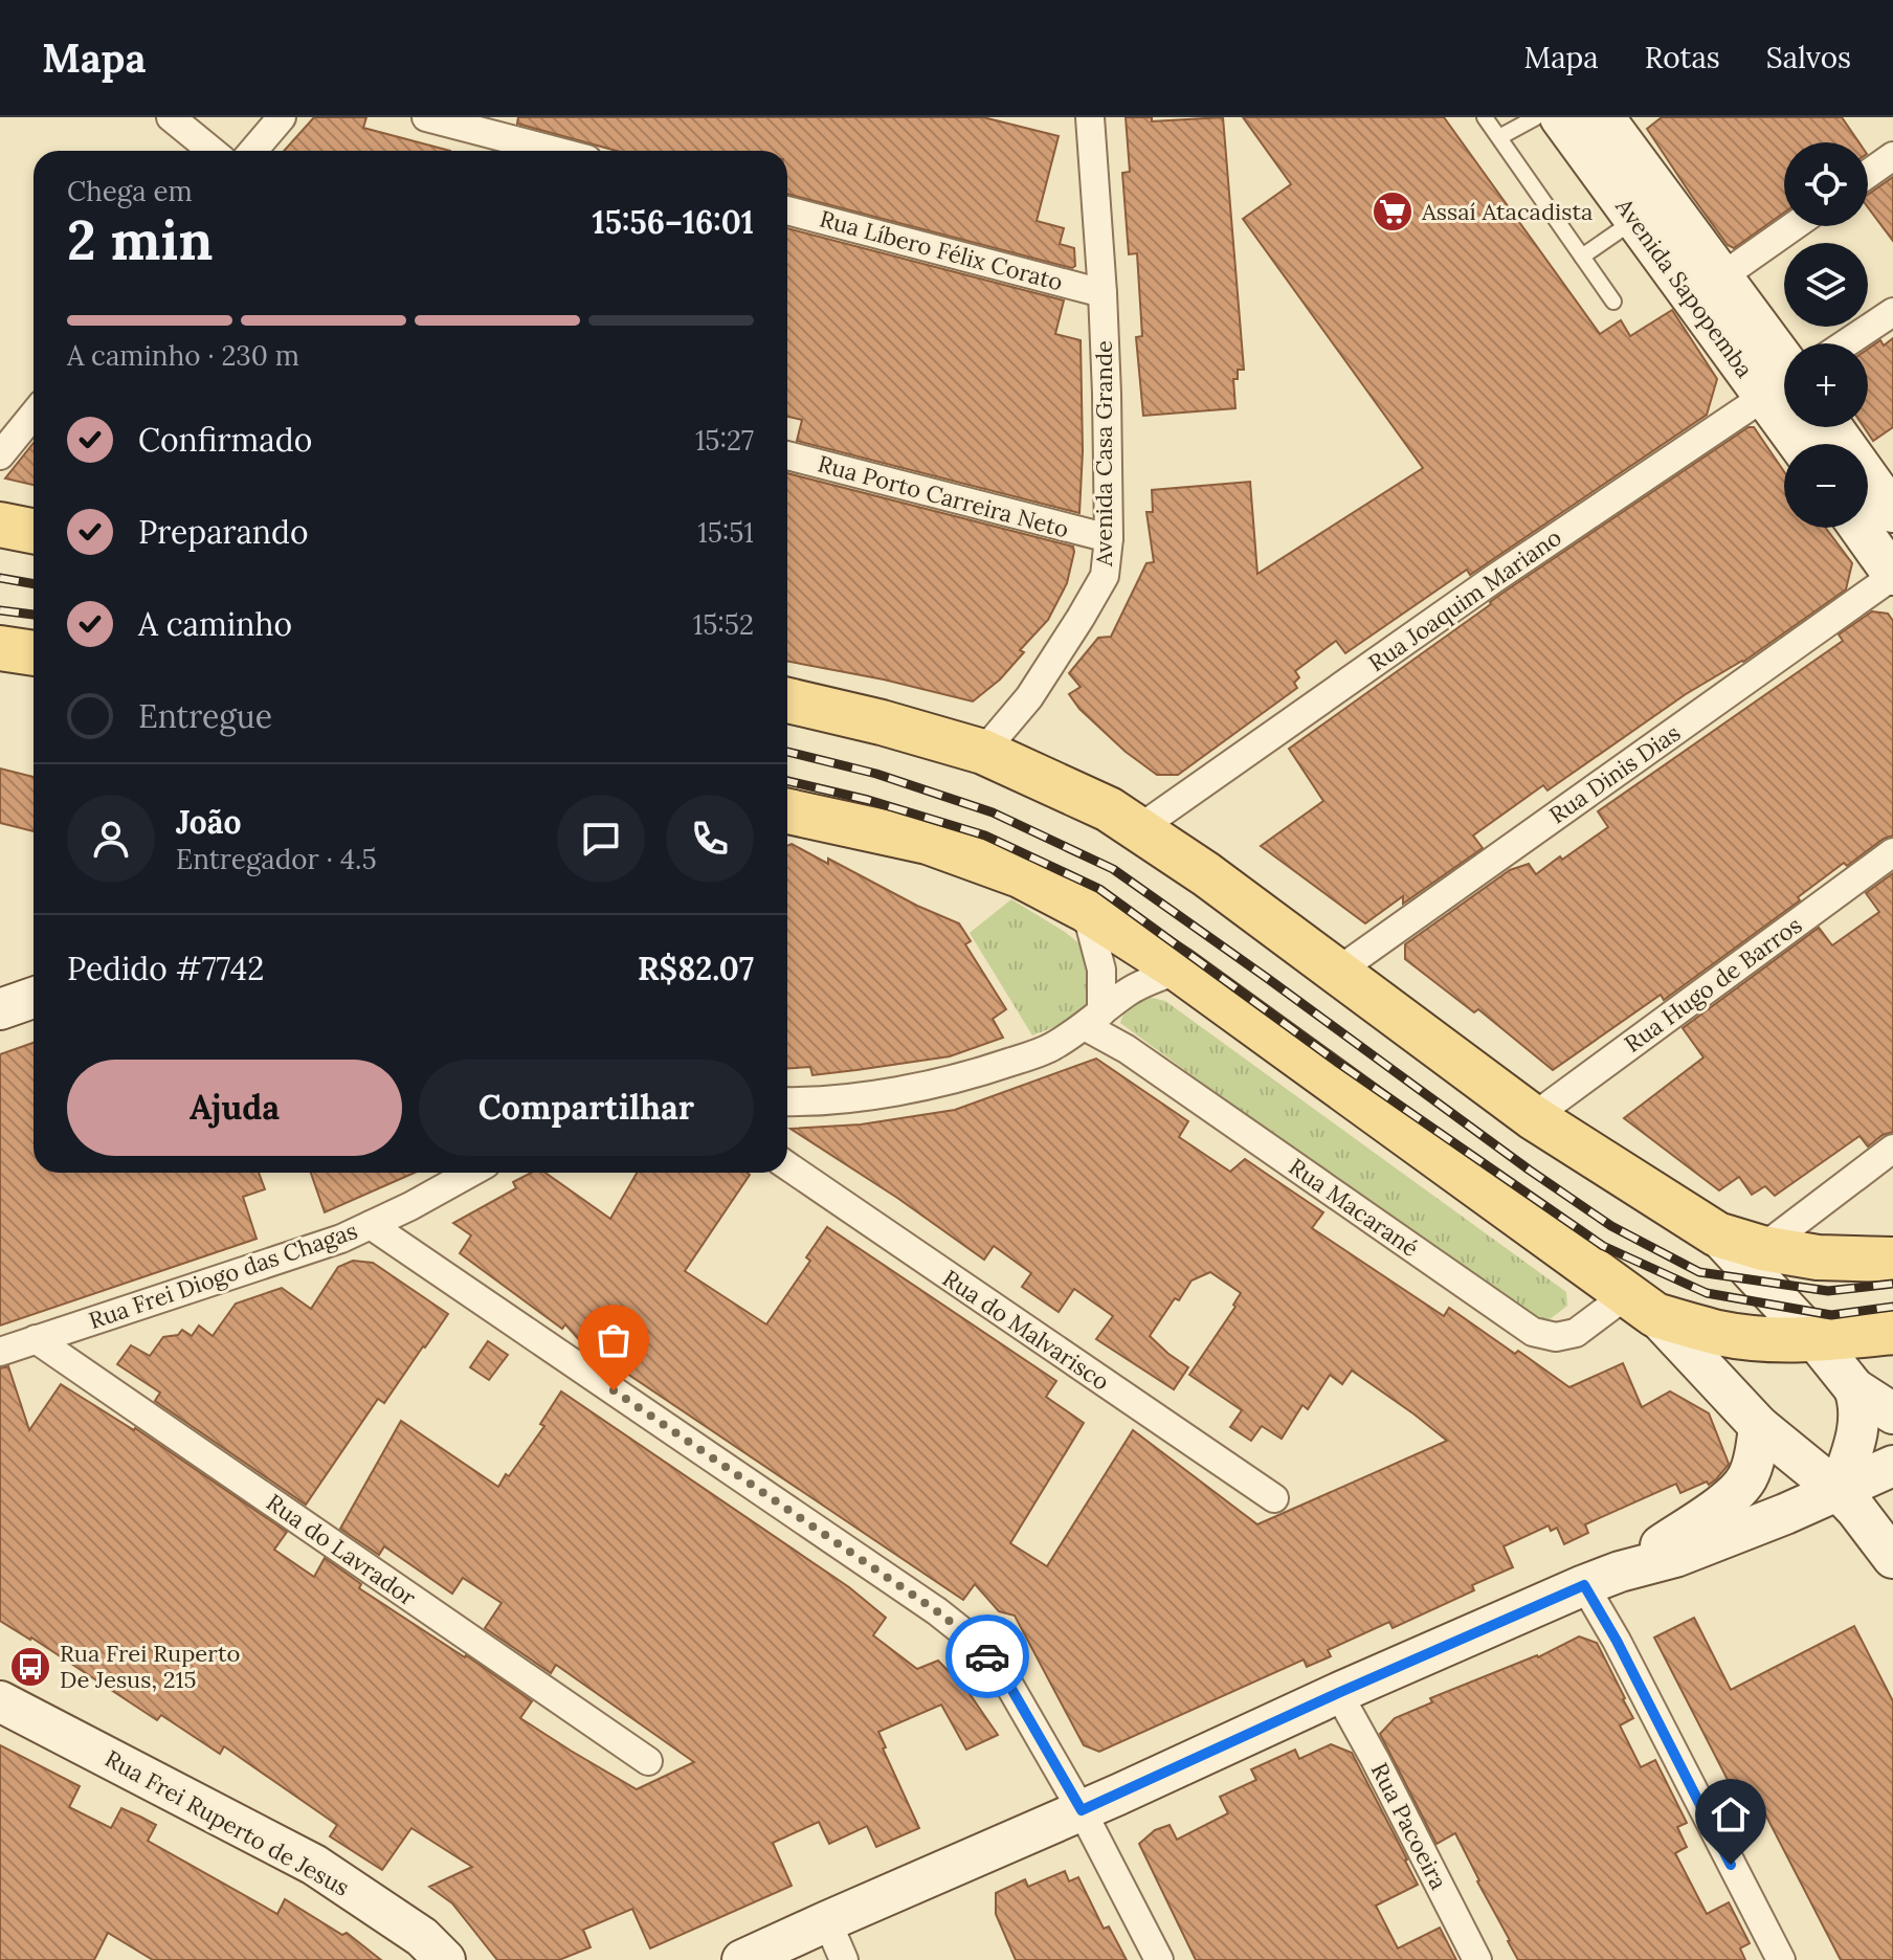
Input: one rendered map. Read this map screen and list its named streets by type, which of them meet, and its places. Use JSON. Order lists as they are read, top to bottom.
{
  "streets": {
    "street": [
      "Rua Líbero Félix Corato",
      "Avenida Sapopemba",
      "Avenida Casa Grande",
      "Rua Porto Carreira Neto",
      "Rua Joaquim Mariano",
      "Rua Dinis Dias",
      "Rua Hugo de Barros",
      "Rua Macarané",
      "Rua Frei Diogo das Chagas",
      "Rua do Malvarisco",
      "Rua do Lavrador",
      "Rua Frei Ruperto de Jesus",
      "Rua Pacoeira"
    ]
  },
  "crossings": [
    ["Rua Líbero Félix Corato", "Avenida Casa Grande"],
    ["Avenida Casa Grande", "Rua Porto Carreira Neto"],
    ["Rua Frei Diogo das Chagas", "Rua do Lavrador"]
  ],
  "places": {
    "supermarket": ["Assaí Atacadista"],
    "bus stop": ["Rua Frei Ruperto De Jesus, 215"]
  },
  "page": {
    "header": "Mapa",
    "nav": ["Mapa", "Rotas", "Salvos"],
    "map_buttons": ["+", "−"],
    "heading": ["2 min", "Chega em", "15:56–16:01"],
    "panel": [
      "João",
      "Entregador · 4.5",
      "Pedido #7742",
      "R$82.07"
    ],
    "bar": "A caminho · 230 m",
    "list": [
      ["Confirmado", "15:27"],
      ["Preparando", "15:51"],
      ["A caminho", "15:52"],
      "Entregue"
    ],
    "buttons": ["Ajuda", "Compartilhar"]
  }
}
